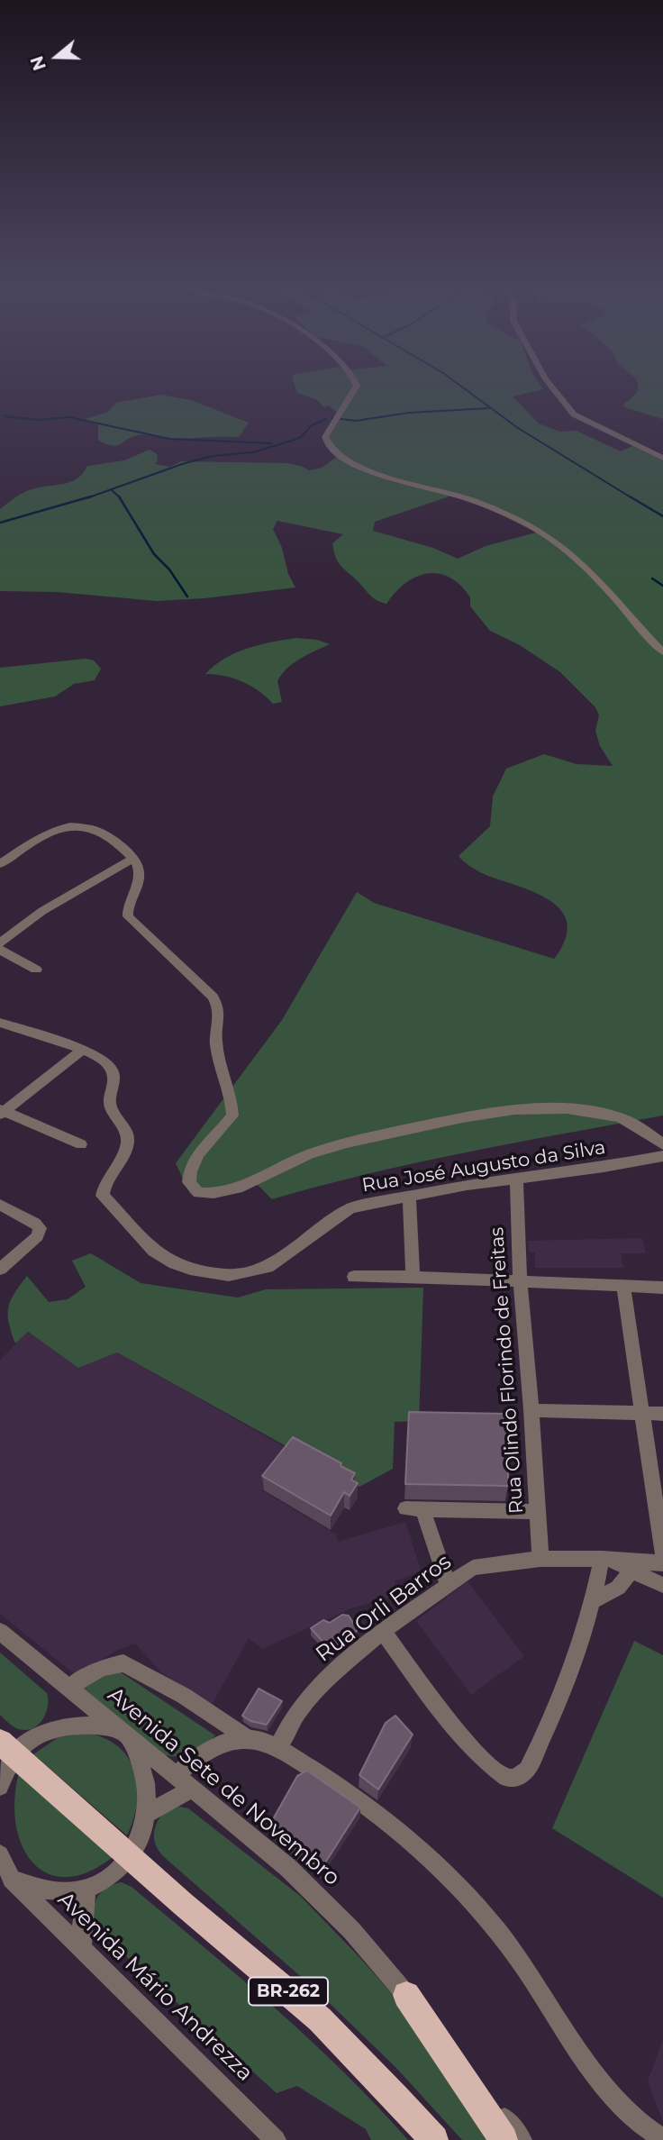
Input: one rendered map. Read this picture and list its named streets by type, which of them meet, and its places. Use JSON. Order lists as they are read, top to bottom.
{
  "streets": {
    "highway": ["BR-262"],
    "street": [
      "Rua José Augusto da Silva",
      "Rua Olindo Florindo de Freitas",
      "Rua Orli Barros",
      "Avenida Sete de Novembro",
      "Avenida Mário Andrezza"
    ]
  },
  "crossings": [
    ["Rua José Augusto da Silva", "Rua Olindo Florindo de Freitas"],
    ["Rua Olindo Florindo de Freitas", "Rua Orli Barros"]
  ],
  "north": "left"
}
